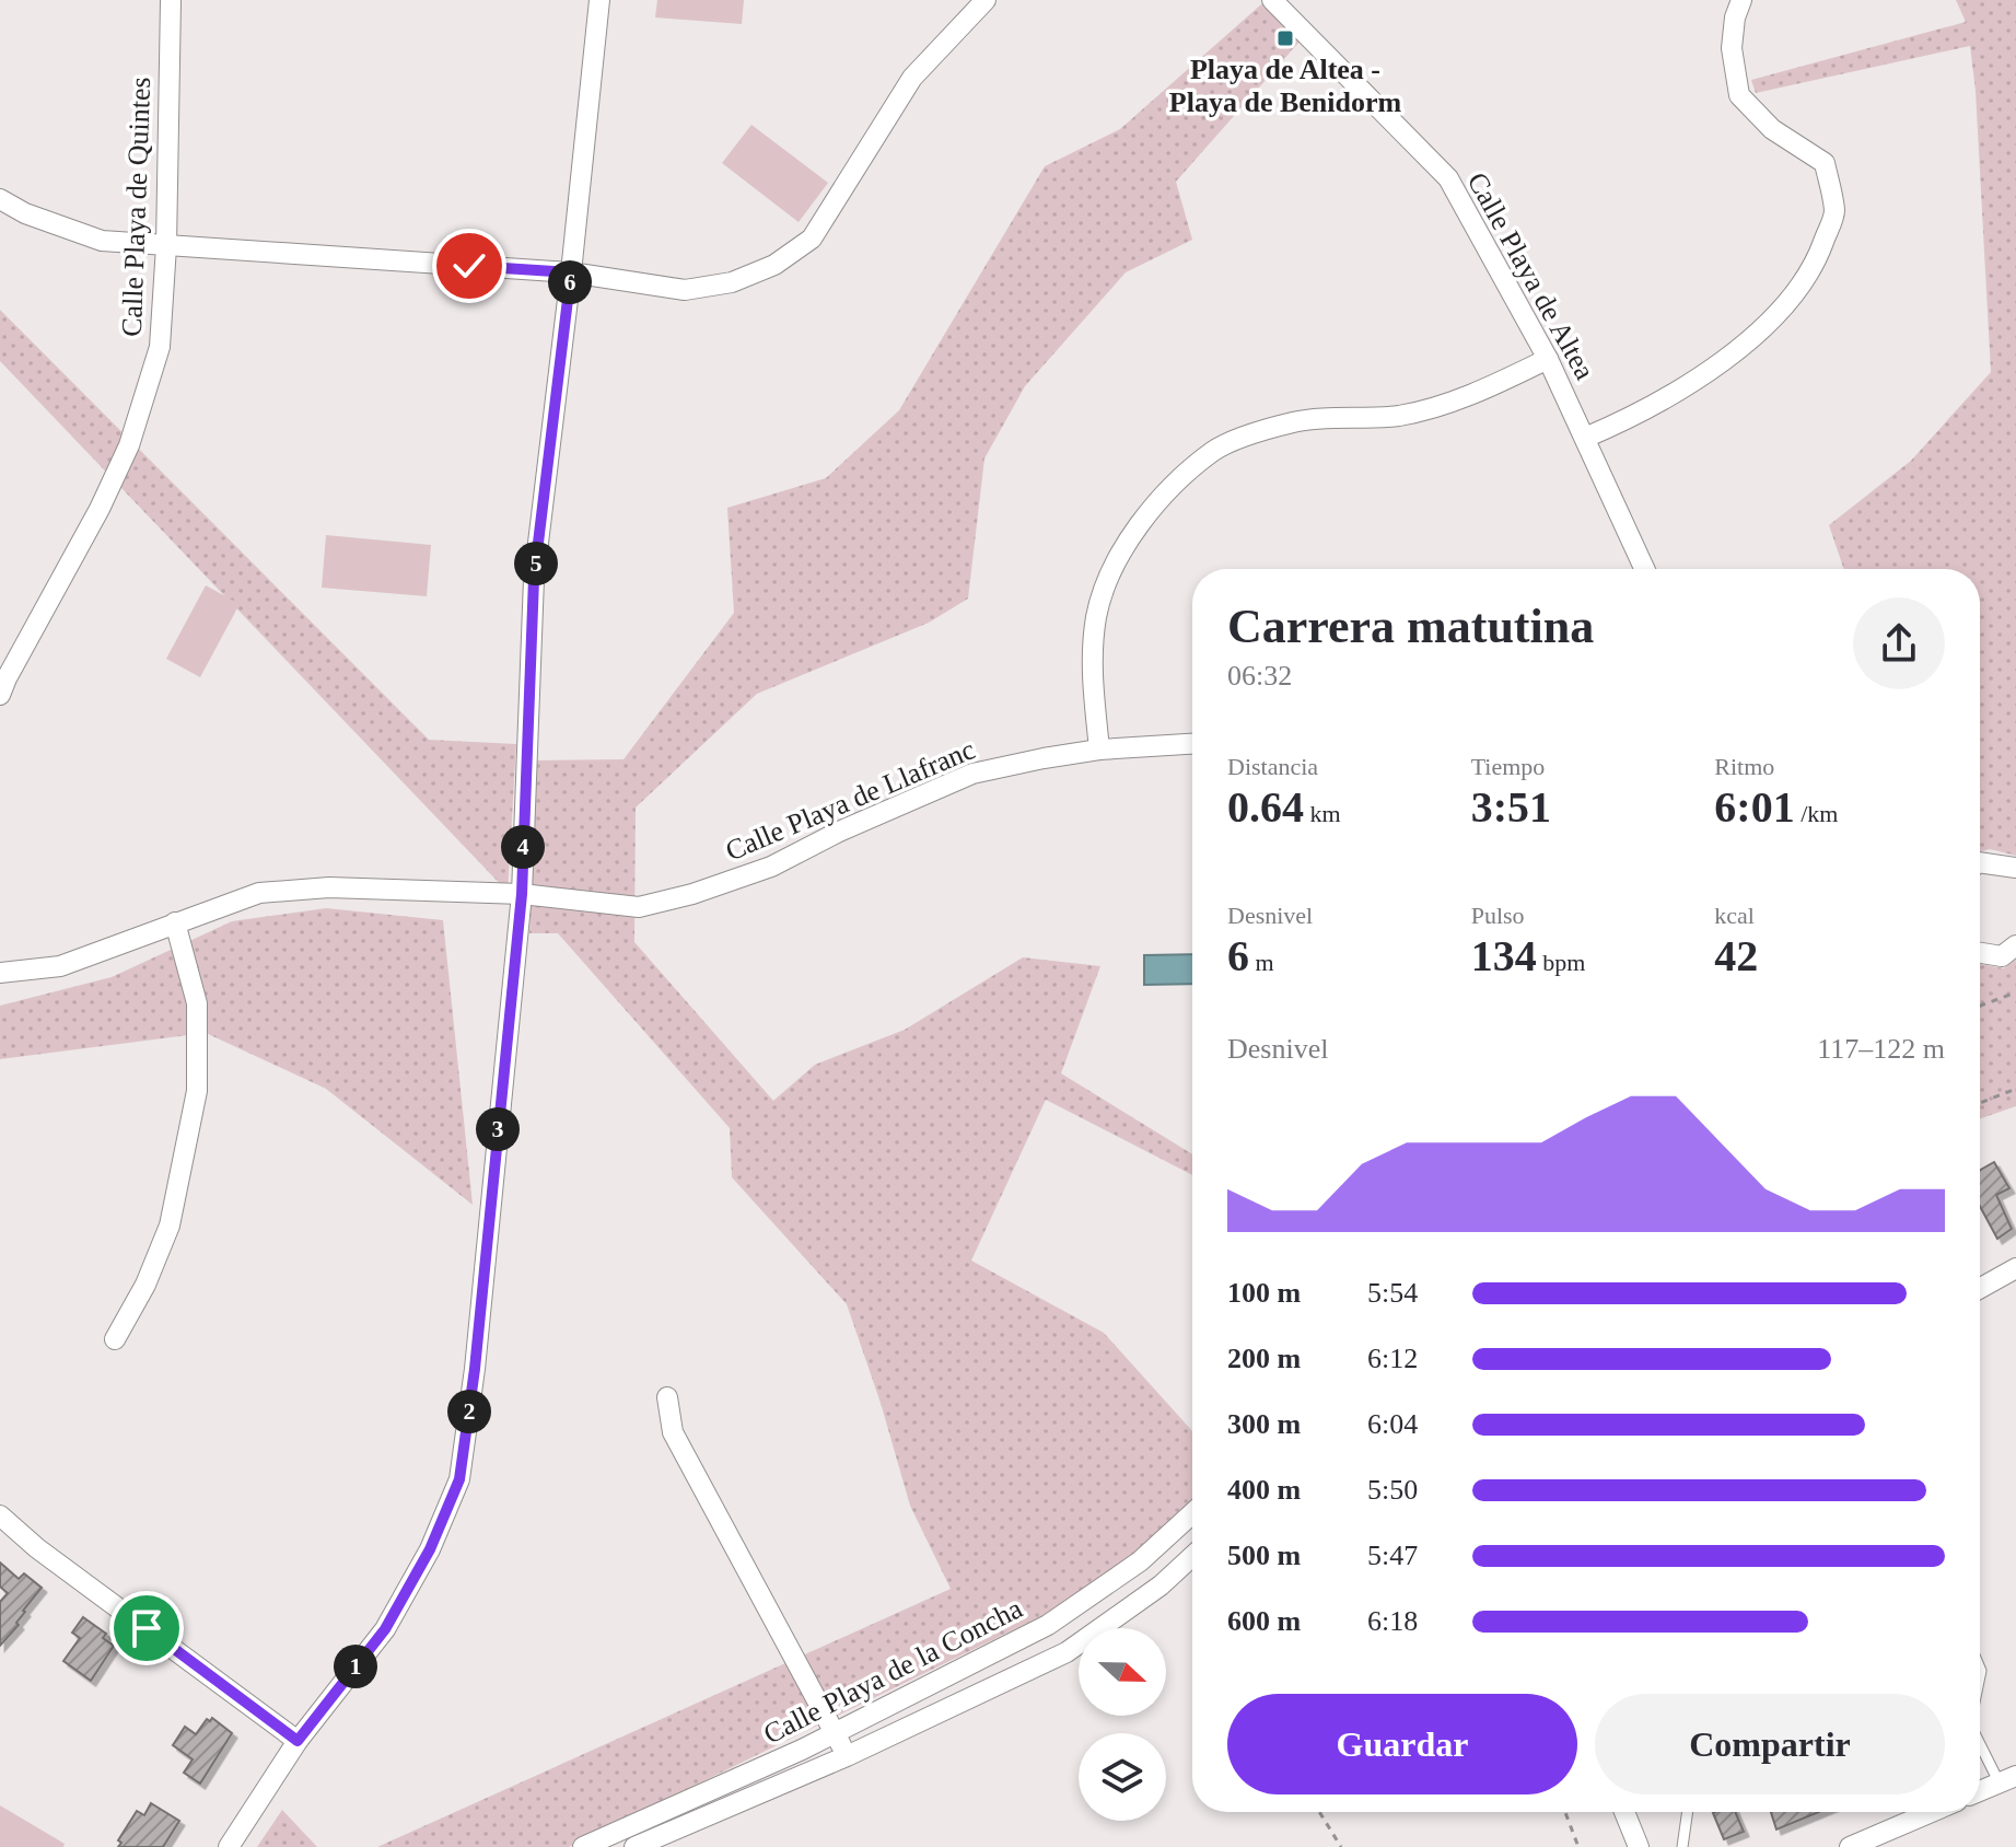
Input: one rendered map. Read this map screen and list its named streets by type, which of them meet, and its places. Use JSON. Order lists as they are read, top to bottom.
{
  "streets": {
    "street": [
      "Calle Playa de Quintes",
      "Calle Playa de Altea",
      "Calle Playa de Llafranc",
      "Calle Playa de la Concha"
    ]
  },
  "places": {
    "transit": ["Playa de Altea - Playa de Benidorm"]
  },
  "north": "right",
  "page": {
    "pins": [
      "6",
      "5",
      "4",
      "3",
      "2",
      "1"
    ],
    "heading": ["Carrera matutina", "06:32"],
    "stats": [
      ["Distancia", "0.64 km"],
      ["Tiempo", "3:51"],
      ["Ritmo", "6:01 /km"],
      ["Desnivel", "6 m"],
      ["Pulso", "134 bpm"],
      ["kcal", "42"]
    ],
    "chart": ["Desnivel", "117–122 m"],
    "list": [
      {
        "name": "100 m",
        "note": "5:54"
      },
      {
        "name": "200 m",
        "note": "6:12"
      },
      {
        "name": "300 m",
        "note": "6:04"
      },
      {
        "name": "400 m",
        "note": "5:50"
      },
      {
        "name": "500 m",
        "note": "5:47"
      },
      {
        "name": "600 m",
        "note": "6:18"
      }
    ],
    "buttons": ["Guardar", "Compartir"]
  }
}
